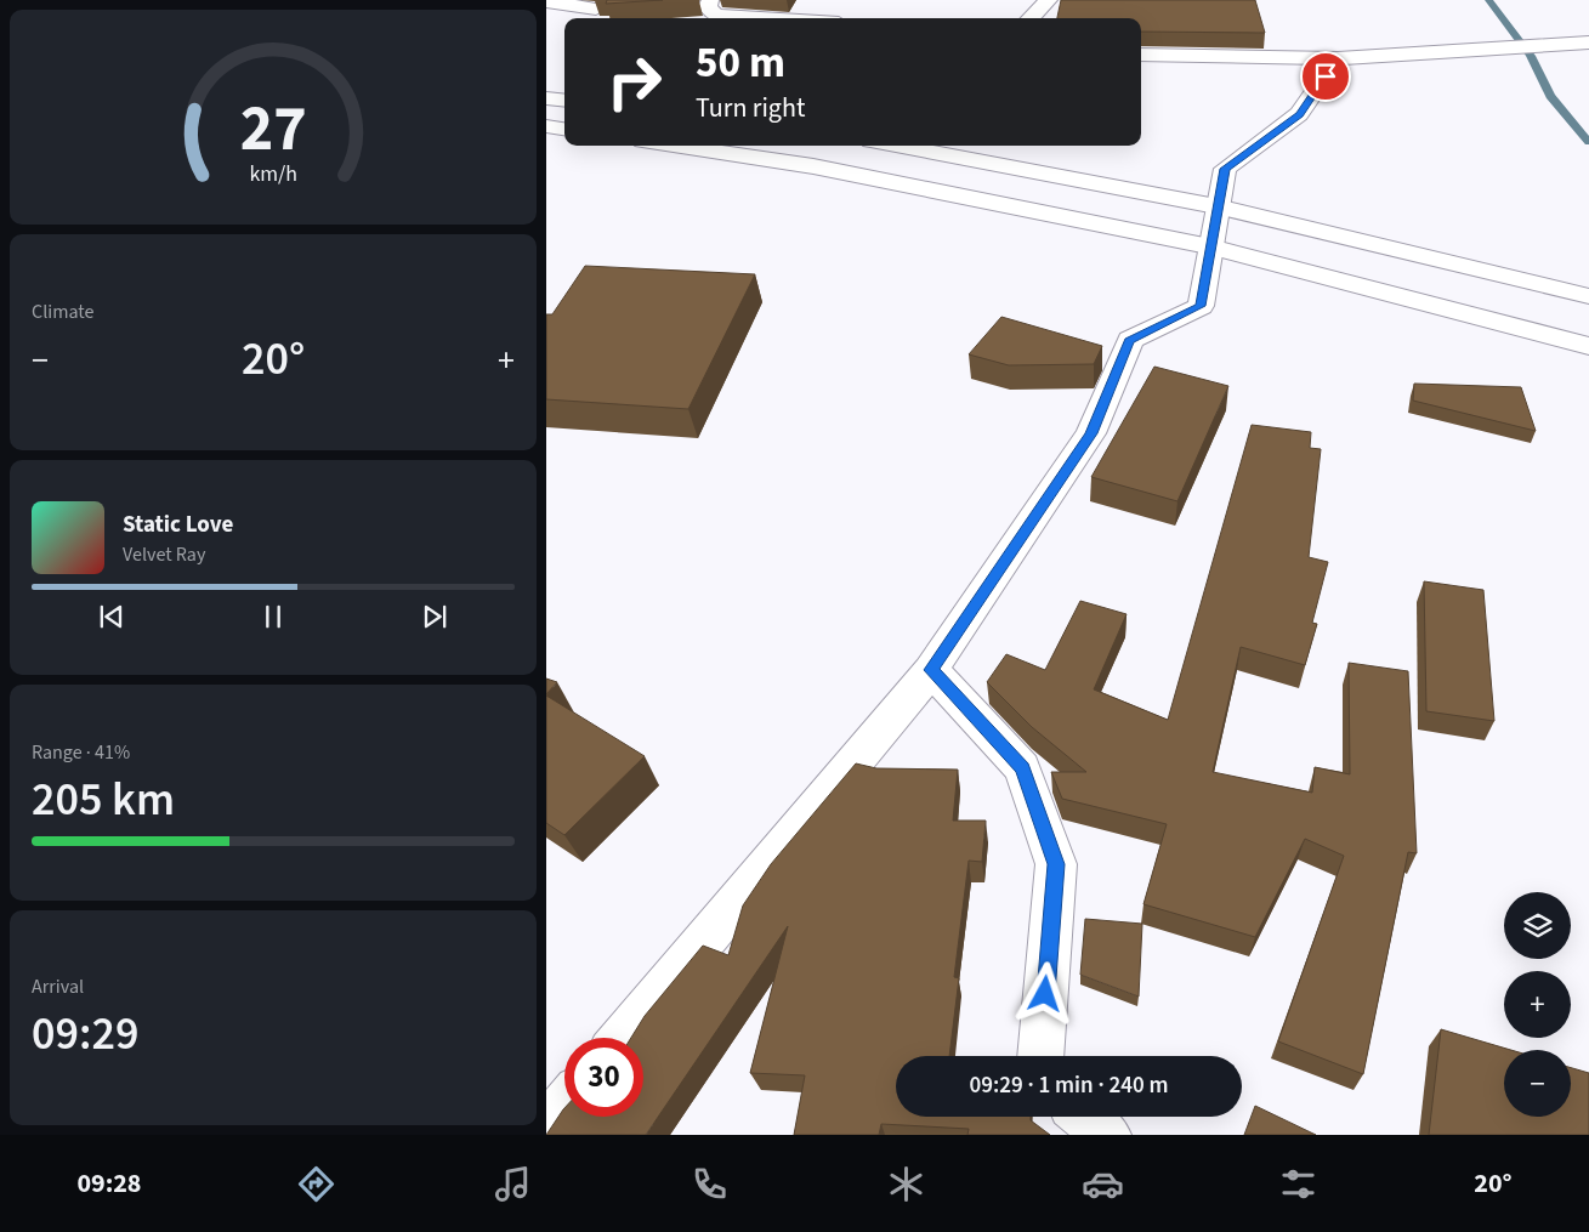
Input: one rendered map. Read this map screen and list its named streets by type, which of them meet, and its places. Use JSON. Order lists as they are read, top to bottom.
{
  "page": {
    "turn": ["50 m", "Turn right"],
    "tile": [
      "Climate",
      ["Range · 41%", "205 km"],
      ["Arrival", "09:29"]
    ],
    "heat": ["−", "20°", "+"],
    "song": ["Static Love", "Velvet Ray"],
    "map_buttons": ["+", "−"],
    "limit": "30",
    "trip": "09:29 · 1 min · 240 m",
    "tabs": ["09:28", "20°"],
    "gauge": ["27", "km/h"]
  }
}
